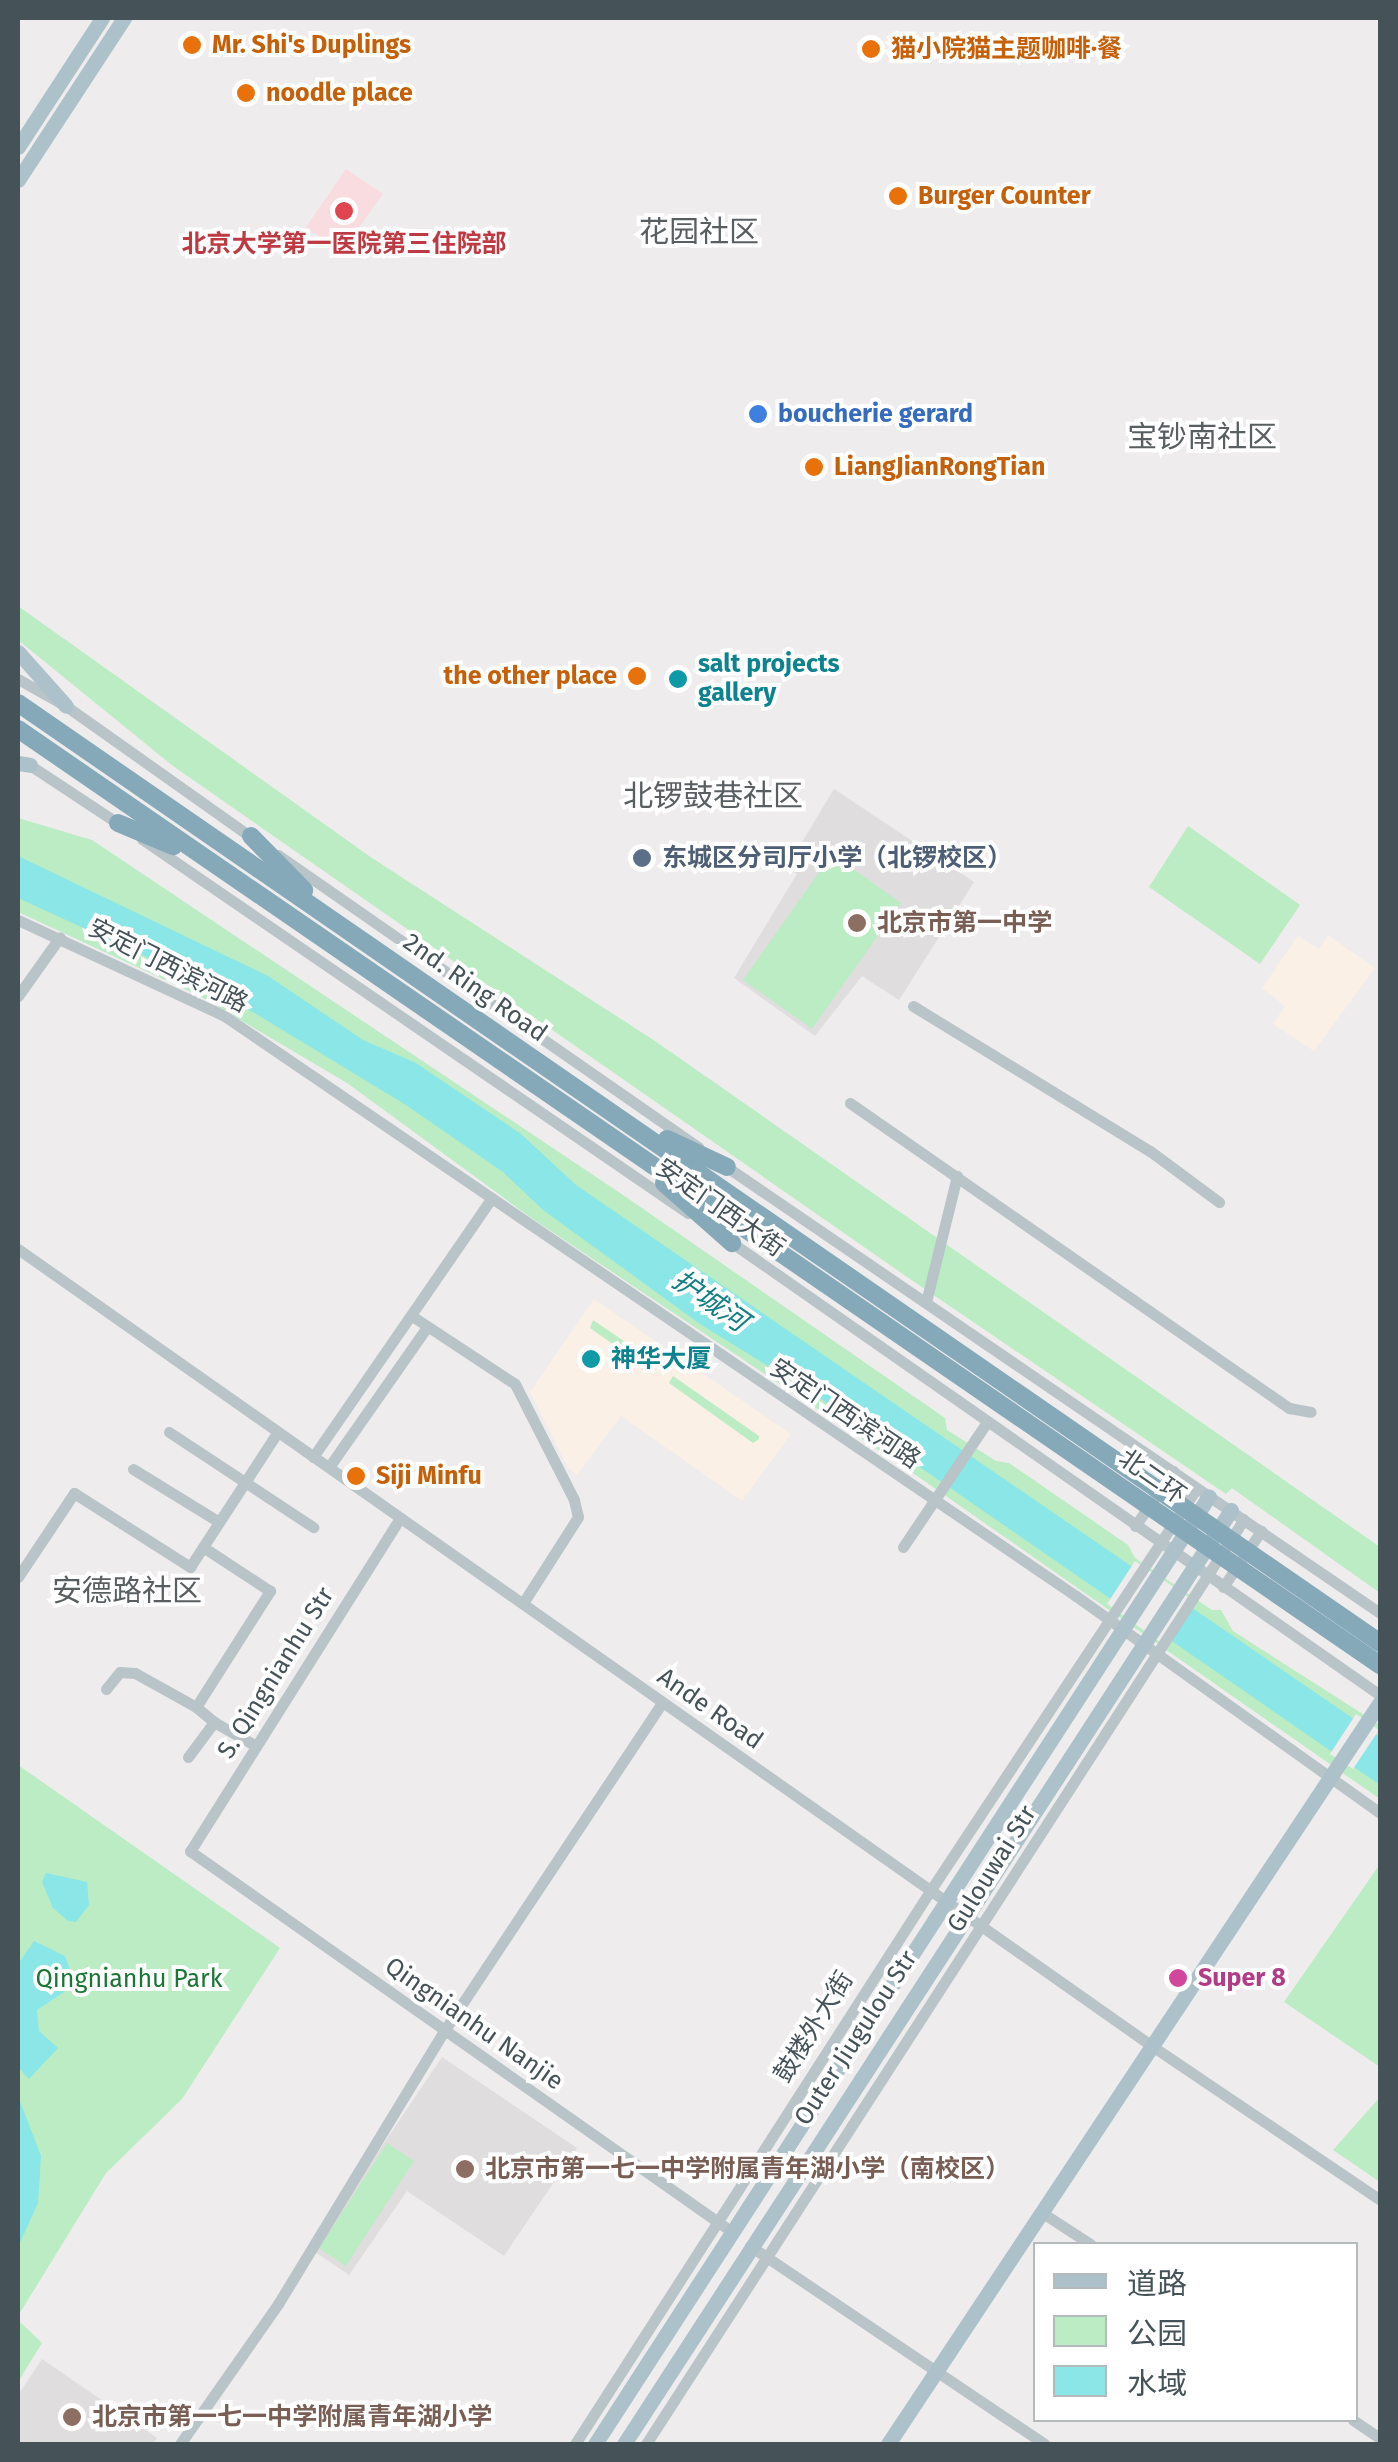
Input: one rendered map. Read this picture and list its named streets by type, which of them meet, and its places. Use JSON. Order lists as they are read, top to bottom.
{
  "streets": {
    "highway": ["2nd. Ring Road", "北二环"],
    "main road": ["鼓楼外大街", "Outer Jiugulou Str"],
    "street": [
      "安定门西滨河路",
      "安定门西大街",
      "S. Qingnianhu Str",
      "Ande Road",
      "Gulouwai Str",
      "Qingnianhu Nanjie"
    ]
  },
  "crossings": [
    ["2nd. Ring Road", "北二环"],
    ["S. Qingnianhu Str", "Ande Road"],
    ["S. Qingnianhu Str", "Qingnianhu Nanjie"],
    ["Ande Road", "Gulouwai Str"],
    ["Ande Road", "鼓楼外大街"],
    ["Ande Road", "Outer Jiugulou Str"],
    ["Gulouwai Str", "Outer Jiugulou Str"],
    ["Qingnianhu Nanjie", "鼓楼外大街"]
  ],
  "districts": [
    "花园社区",
    "宝钞南社区",
    "北锣鼓巷社区",
    "安德路社区"
  ],
  "water": ["护城河"],
  "parks": ["Qingnianhu Park"],
  "places": [
    "Mr. Shi's Duplings",
    "猫小院猫主题咖啡·餐",
    "noodle place",
    "Burger Counter",
    "北京大学第一医院第三住院部",
    "boucherie gerard",
    "LiangJianRongTian",
    "the other place",
    "salt projects gallery",
    "东城区分司厅小学（北锣校区）",
    "北京市第一中学",
    "神华大厦",
    "Siji Minfu",
    "Super 8",
    "北京市第一七一中学附属青年湖小学（南校区）",
    "北京市第一七一中学附属青年湖小学"
  ],
  "legend": ["道路", "公园", "水域"]
}
